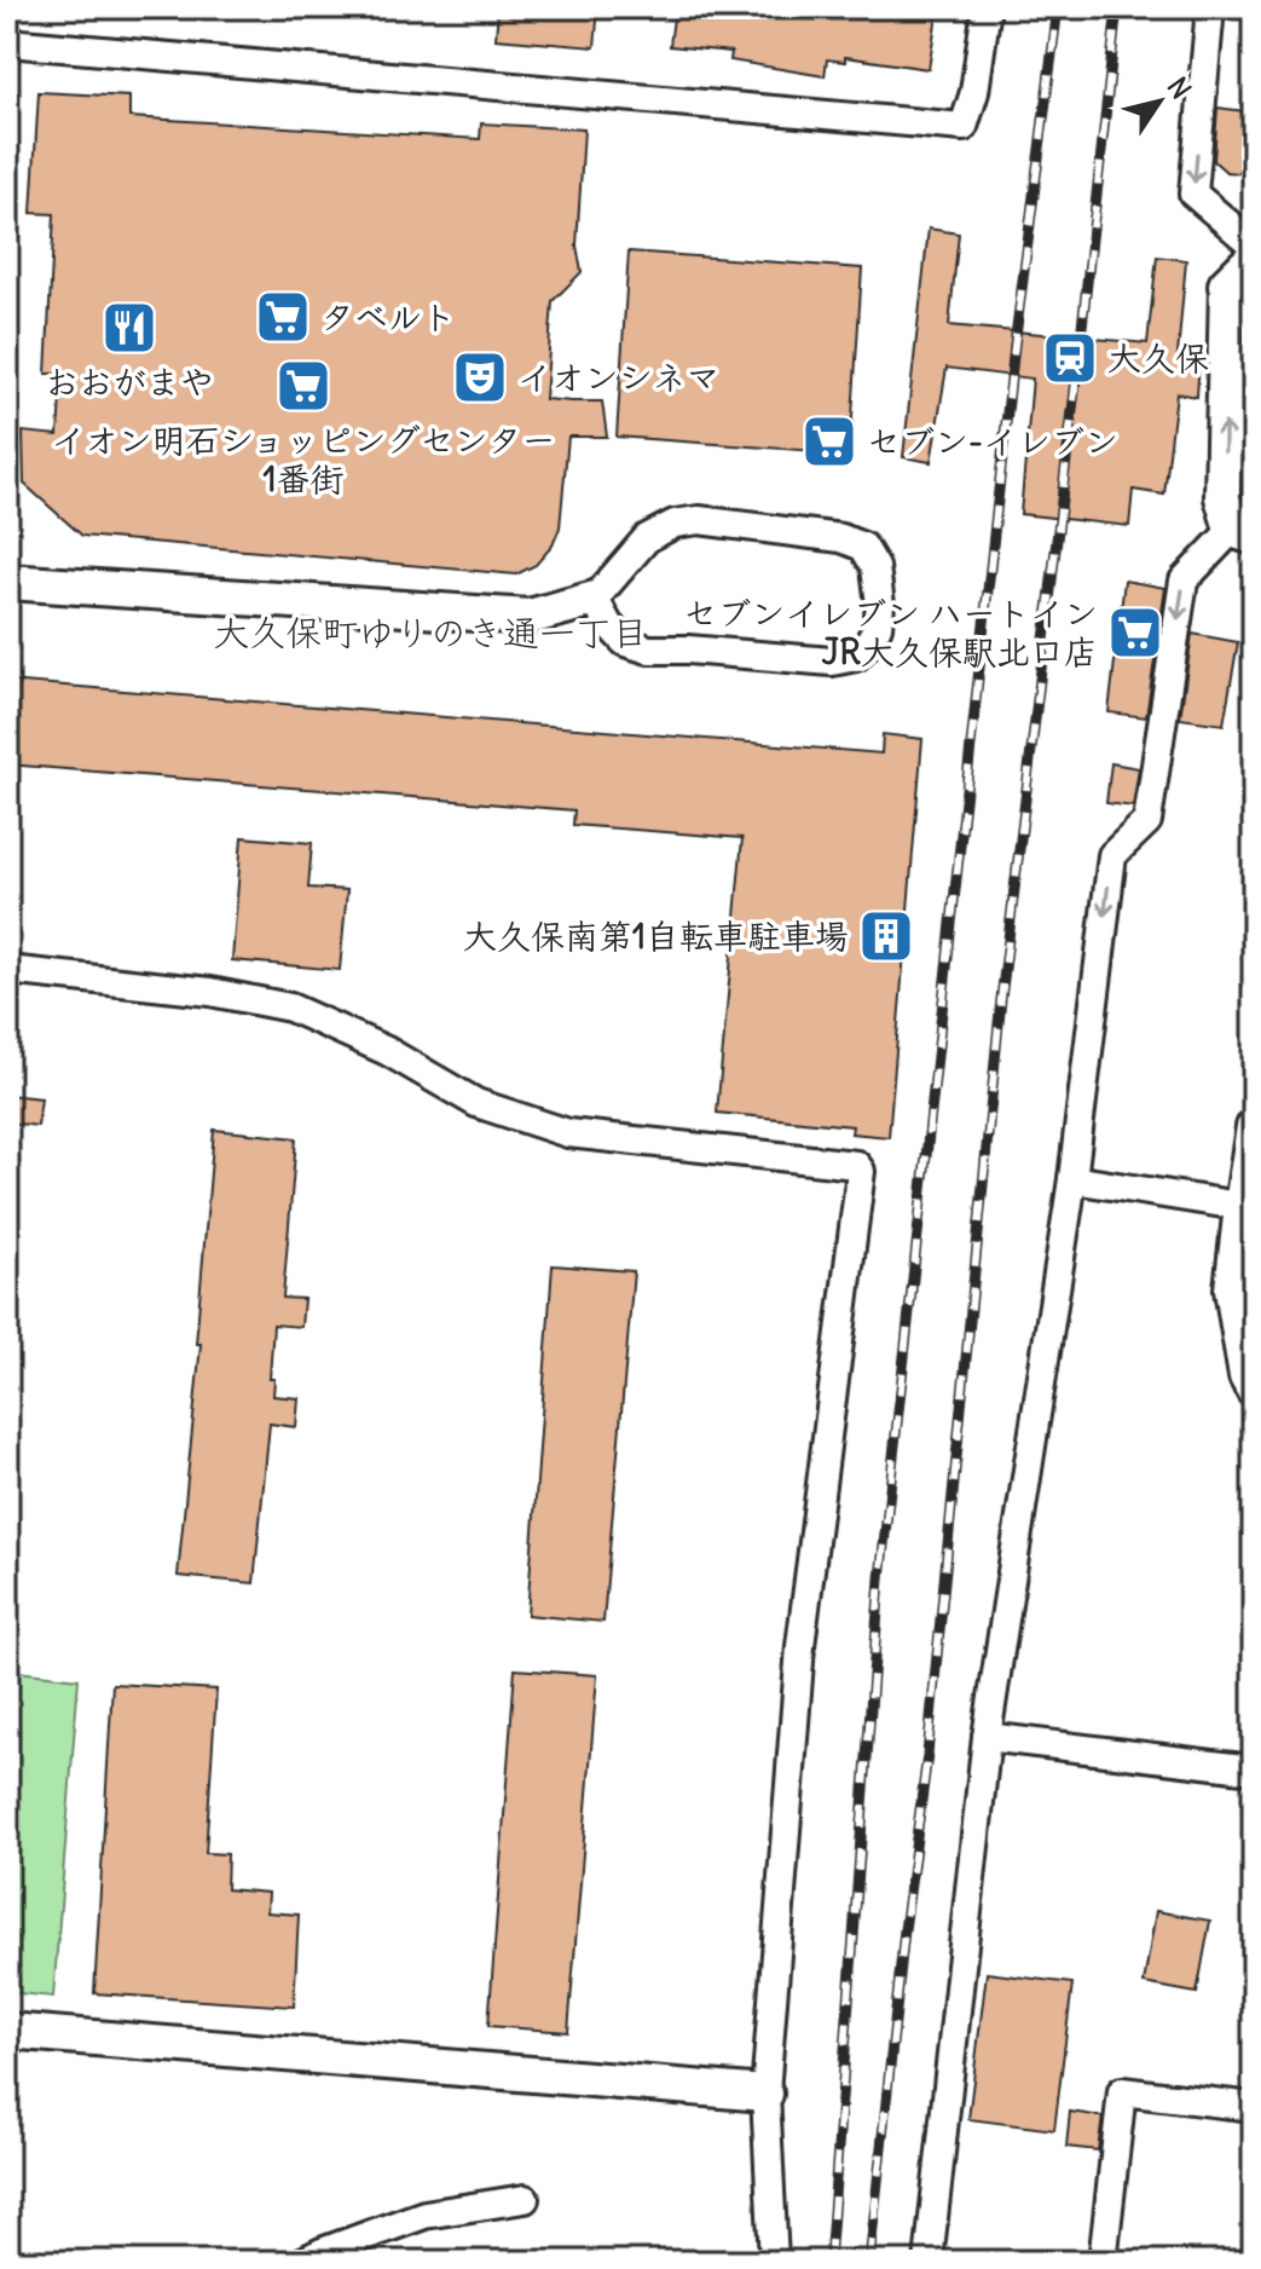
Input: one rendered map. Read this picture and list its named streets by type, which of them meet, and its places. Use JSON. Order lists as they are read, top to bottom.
{
  "districts": ["大久保町ゆりのき通一丁目"],
  "places": {
    "supermarket": [
      "タベルト",
      "イオン明石ショッピングセンター 1番街",
      "セブン-イレブン",
      "セブンイレブン ハートイン JR大久保駅北口店"
    ],
    "restaurant": ["おおがまや"],
    "station": ["大久保"],
    "theatre": ["イオンシネマ"],
    "building": ["大久保南第1自転車駐車場"]
  },
  "north": "top right"
}
